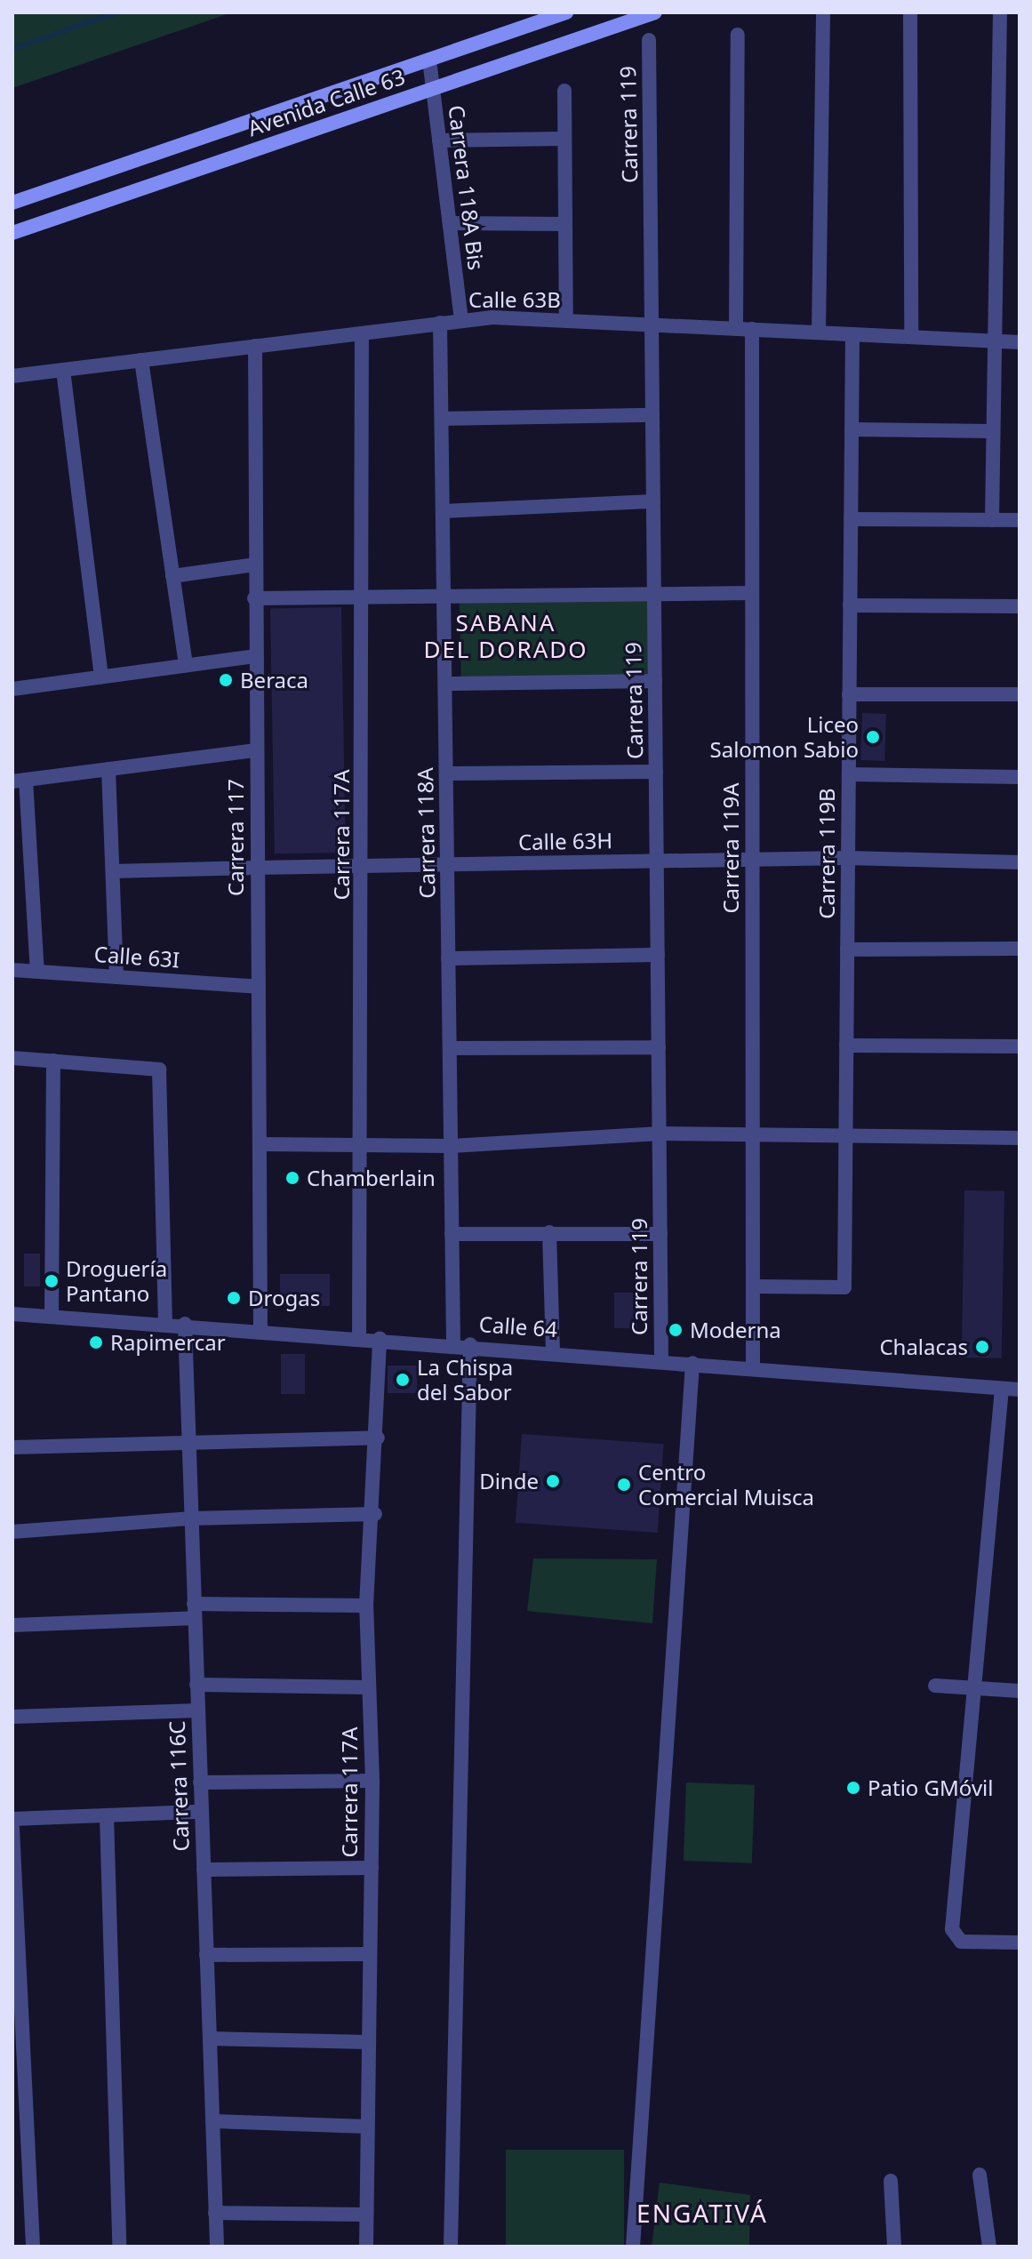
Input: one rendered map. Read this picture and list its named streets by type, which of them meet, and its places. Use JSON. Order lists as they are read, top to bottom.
{
  "streets": {
    "main road": ["Avenida Calle 63"],
    "street": [
      "Carrera 119",
      "Carrera 118A Bis",
      "Calle 63B",
      "Carrera 118A",
      "Carrera 117A",
      "Carrera 117",
      "Calle 63H",
      "Carrera 119A",
      "Carrera 119B",
      "Calle 63I",
      "Calle 64",
      "Carrera 116C"
    ]
  },
  "crossings": [
    ["Avenida Calle 63", "Carrera 118A Bis"],
    ["Carrera 119", "Calle 63B"],
    ["Carrera 119", "Calle 63H"],
    ["Carrera 119", "Calle 64"],
    ["Carrera 118A Bis", "Calle 63B"],
    ["Calle 63B", "Carrera 118A"],
    ["Calle 63B", "Carrera 117A"],
    ["Calle 63B", "Carrera 117"],
    ["Calle 63B", "Carrera 119A"],
    ["Calle 63B", "Carrera 119B"],
    ["Carrera 118A", "Calle 63H"],
    ["Carrera 118A", "Calle 64"],
    ["Carrera 117A", "Calle 63H"],
    ["Carrera 117A", "Calle 64"],
    ["Carrera 117", "Calle 63H"],
    ["Carrera 117", "Calle 63I"],
    ["Carrera 117", "Calle 64"],
    ["Calle 63H", "Carrera 119A"],
    ["Calle 63H", "Carrera 119B"],
    ["Carrera 119A", "Carrera 119B"],
    ["Carrera 119A", "Calle 64"],
    ["Calle 64", "Carrera 116C"]
  ],
  "districts": ["SABANA DEL DORADO", "ENGATIVÁ"],
  "places": [
    "Beraca",
    "Liceo Salomon Sabio",
    "Chamberlain",
    "Droguería Pantano",
    "Drogas",
    "Moderna",
    "Rapimercar",
    "Chalacas",
    "La Chispa del Sabor",
    "Dinde",
    "Centro Comercial Muisca",
    "Patio GMóvil"
  ]
}
